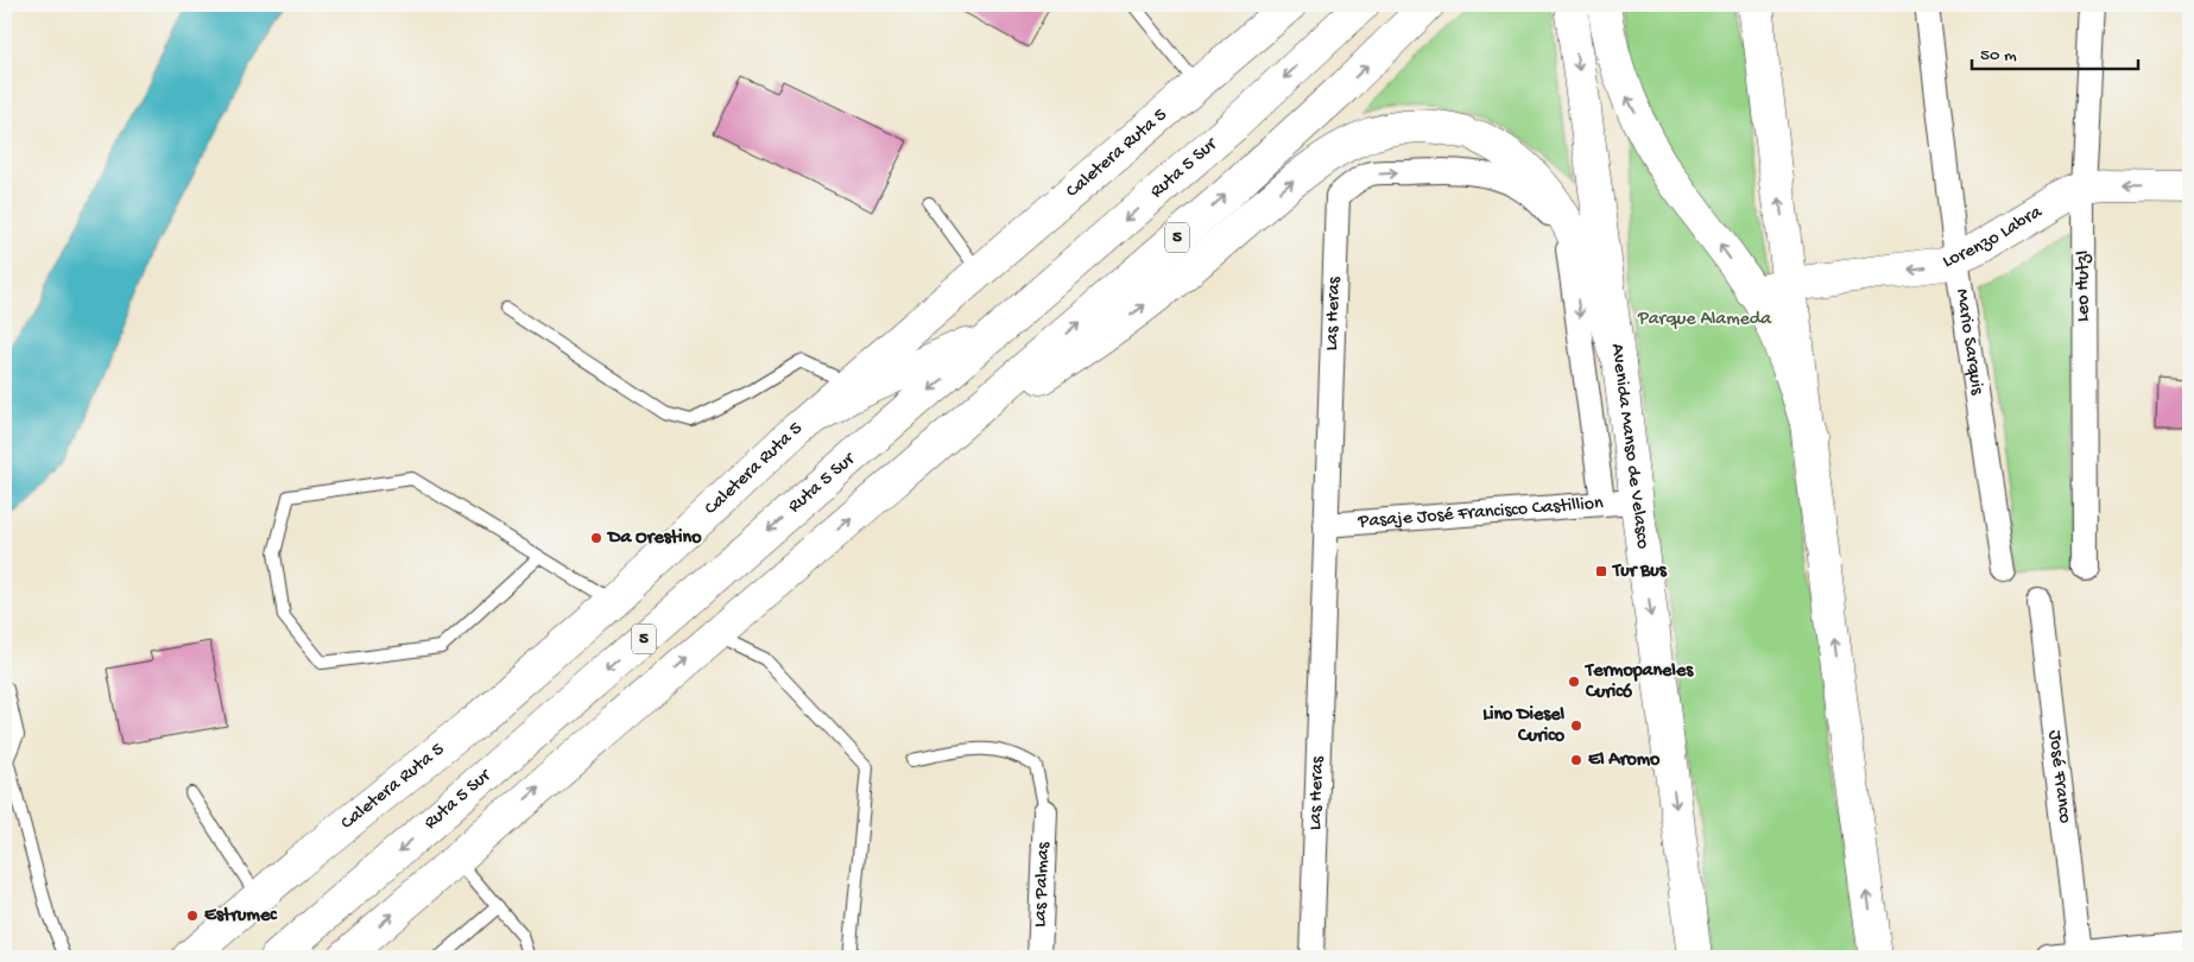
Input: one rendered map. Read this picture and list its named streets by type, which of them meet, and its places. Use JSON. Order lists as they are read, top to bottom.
{
  "streets": {
    "main road": [
      "Caletera Ruta 5",
      "Ruta 5 Sur",
      "Lorenzo Labra",
      "5",
      "Avenida Manso de Velasco"
    ],
    "street": [
      "Leo Hutzl",
      "Las Heras",
      "Mario Sarquis",
      "Pasaje José Francisco Castillion",
      "José Franco",
      "Las Palmas"
    ]
  },
  "crossings": [
    ["Lorenzo Labra", "Leo Hutzl"],
    ["Lorenzo Labra", "Mario Sarquis"],
    ["Las Heras", "Pasaje José Francisco Castillion"],
    ["Avenida Manso de Velasco", "Pasaje José Francisco Castillion"]
  ],
  "one_way": ["Lorenzo Labra"],
  "parks": ["Parque Alameda"],
  "places": {
    "other": [
      "Da Orestino",
      "Termopaneles Curicó",
      "Lino Diesel Curico",
      "El Aromo",
      "Estrumec"
    ],
    "transit": ["Tur Bus"]
  },
  "scale_bar": "50 m"
}
